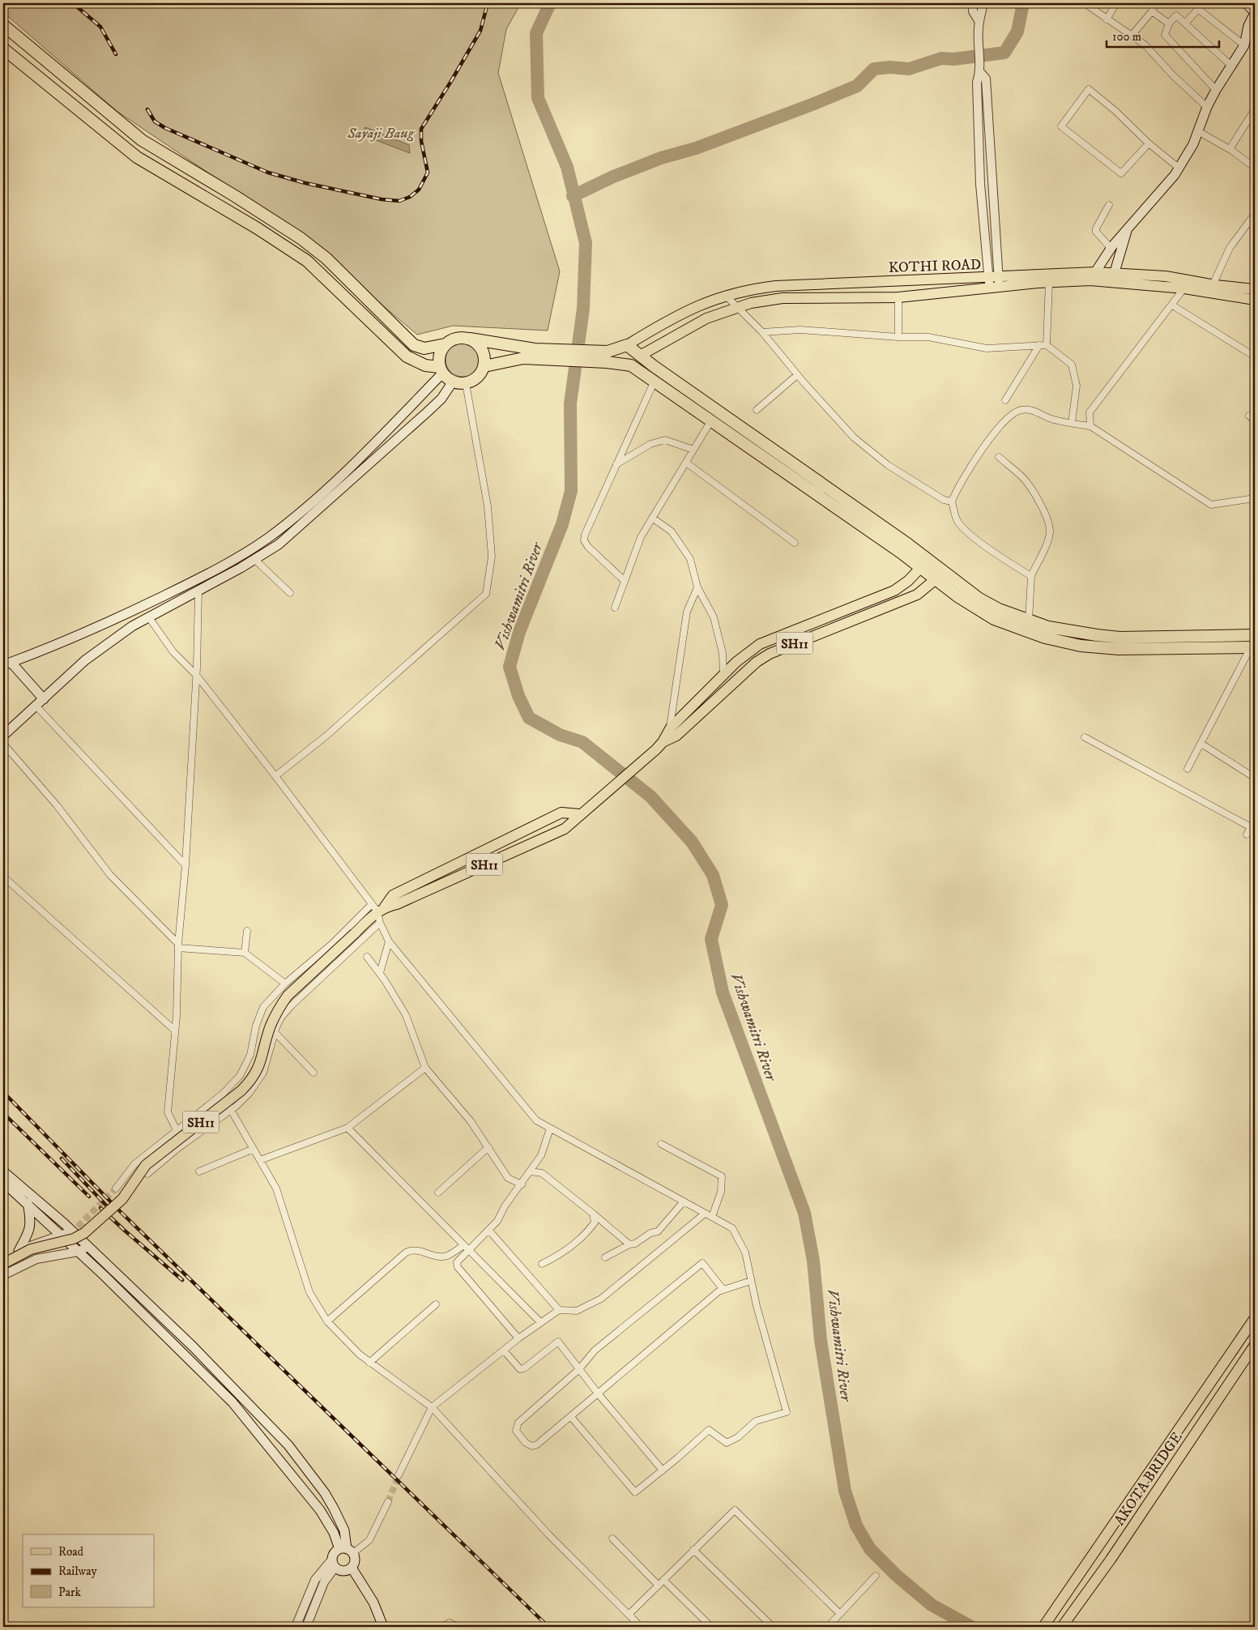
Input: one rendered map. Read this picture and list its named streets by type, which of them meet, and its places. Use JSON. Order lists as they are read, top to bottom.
{
  "streets": {
    "main road": ["KOTHI ROAD", "SH11", "AKOTA BRIDGE"]
  },
  "water": ["Vishwamitri River"],
  "parks": ["Sayaji Baug"],
  "legend": ["Road", "Railway", "Park"],
  "scale_bar": "100 m"
}
